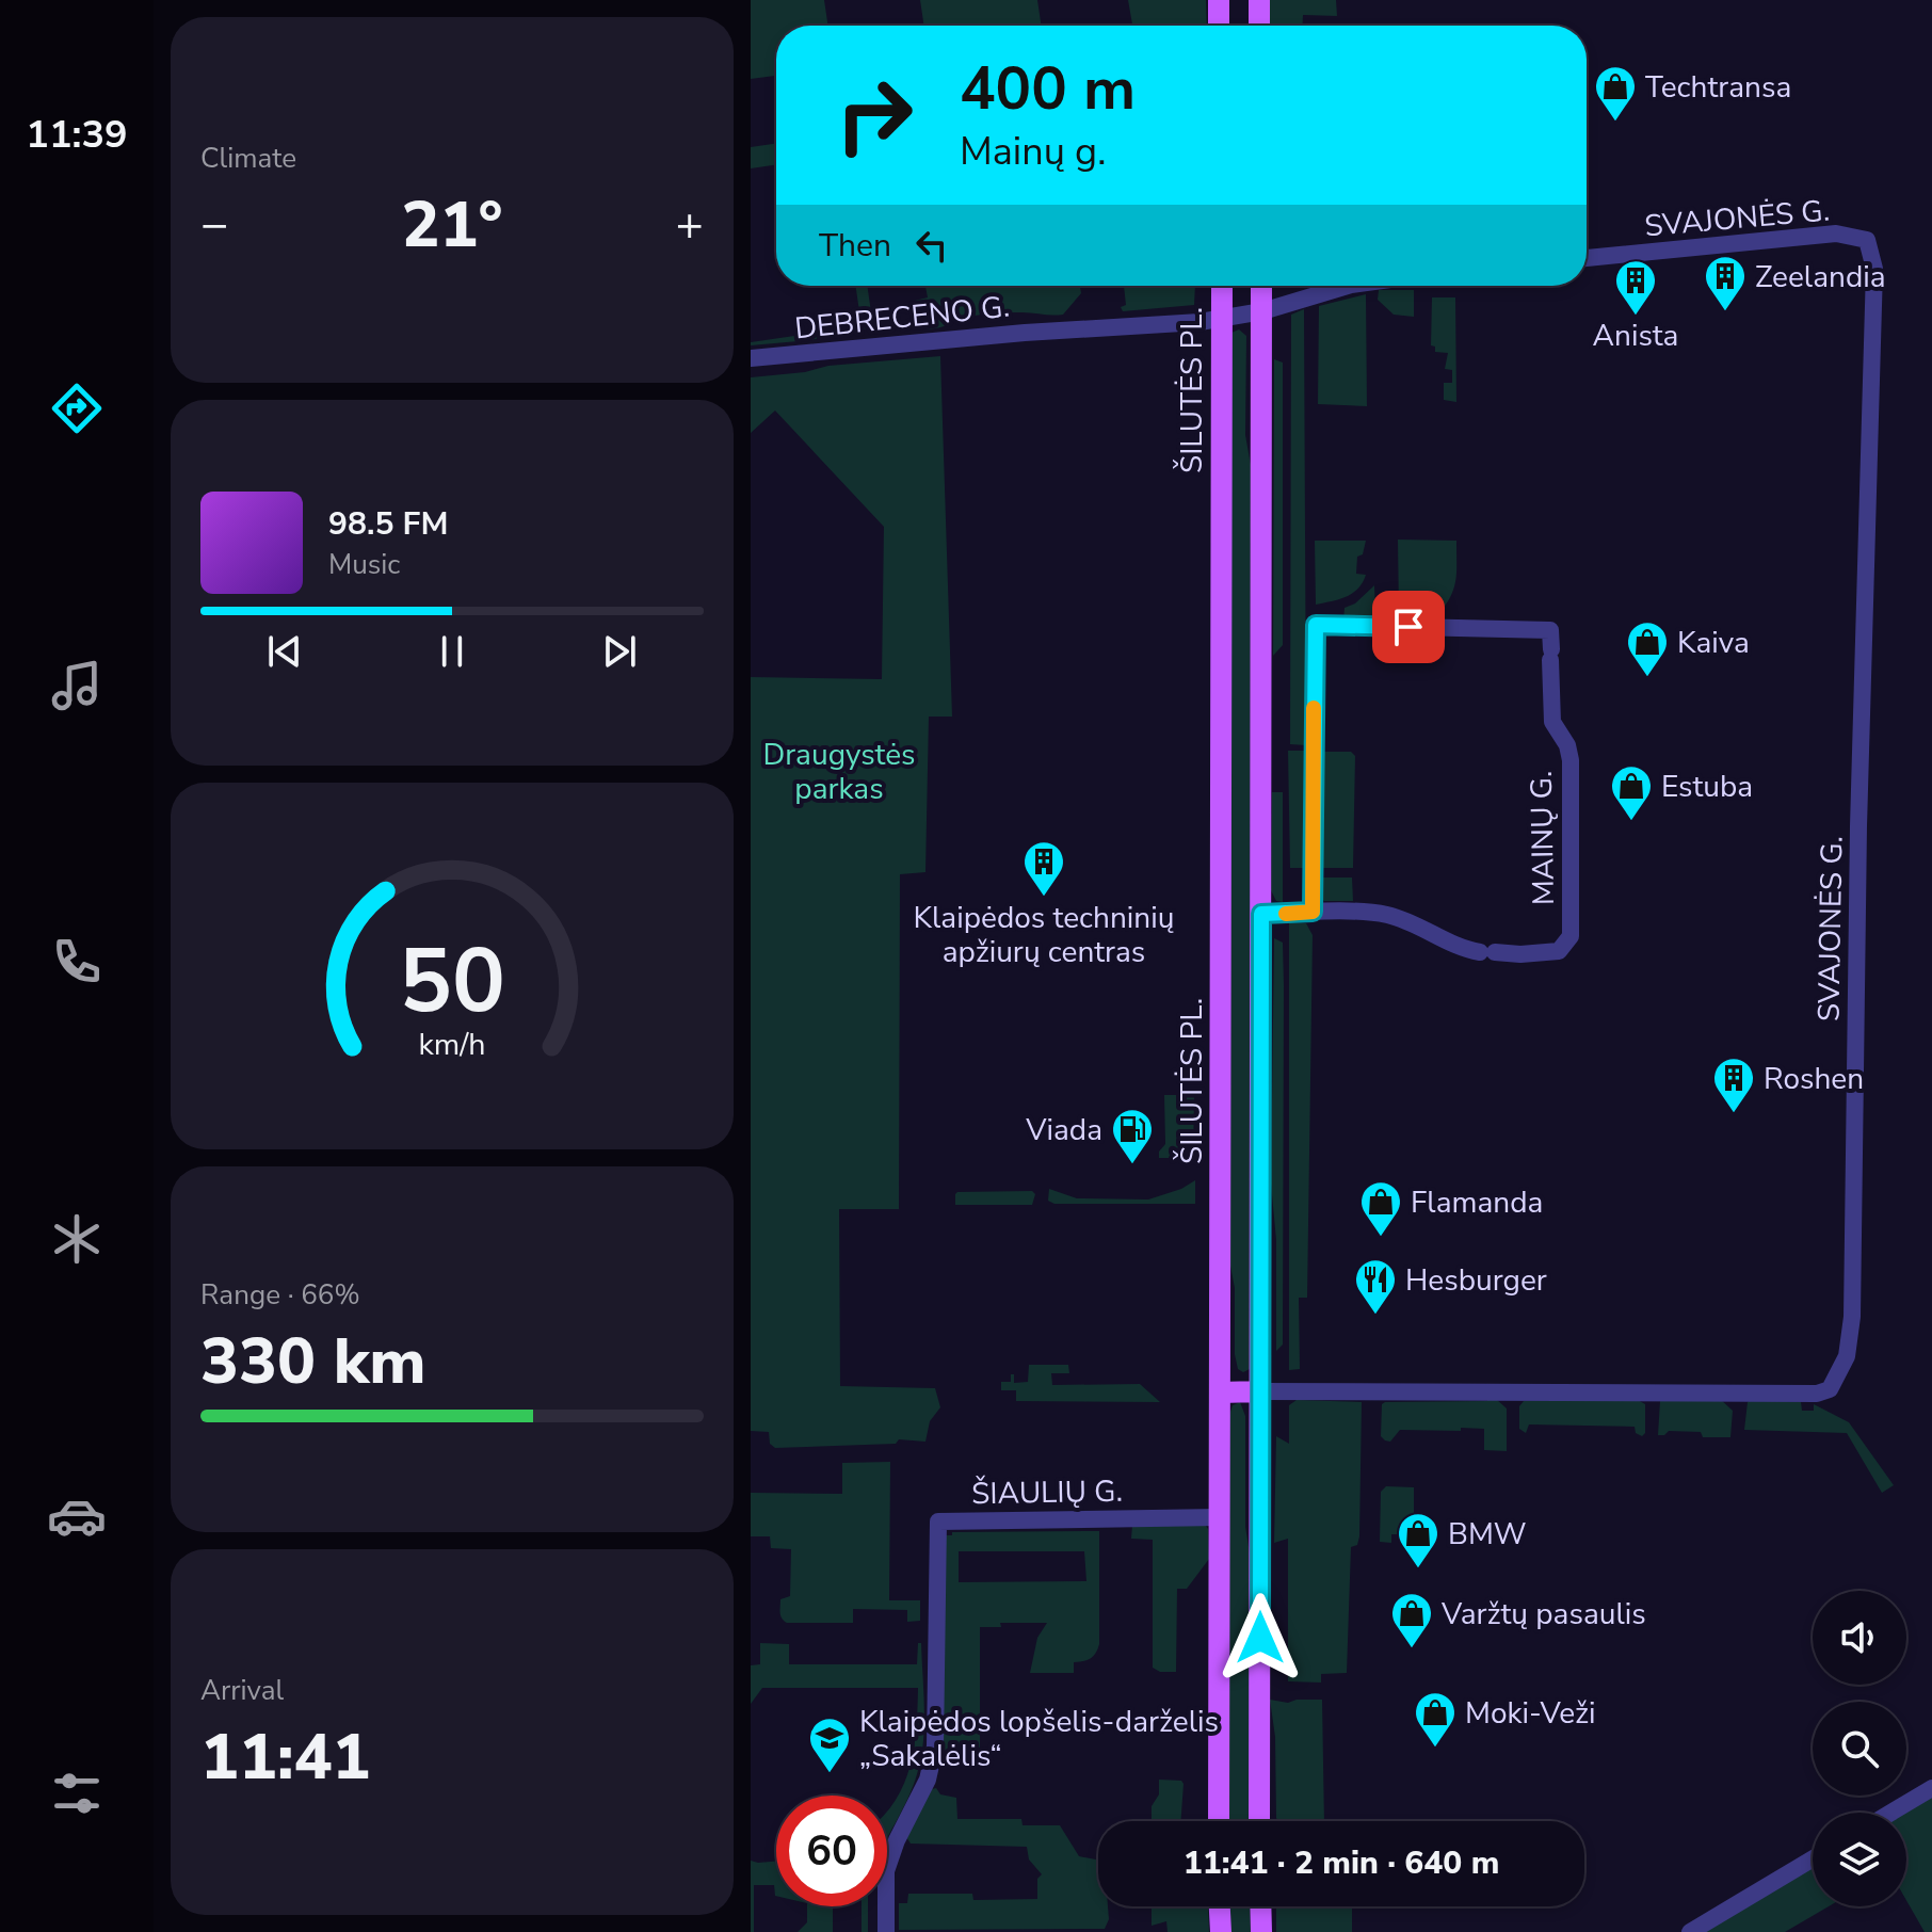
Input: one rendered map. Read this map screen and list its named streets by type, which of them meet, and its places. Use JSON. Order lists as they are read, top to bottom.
{
  "streets": {
    "main road": ["ŠILUTĖS PL."],
    "street": [
      "SVAJONĖS G.",
      "DEBRECENO G.",
      "MAINŲ G.",
      "ŠIAULIŲ G."
    ]
  },
  "crossings": [
    ["DEBRECENO G.", "ŠILUTĖS PL."],
    ["ŠILUTĖS PL.", "ŠIAULIŲ G."]
  ],
  "parks": ["Draugystės parkas"],
  "places": {
    "shop": [
      "Techtransa",
      "Kaiva",
      "Estuba",
      "Flamanda",
      "BMW",
      "Varžtų pasaulis",
      "Moki-Veži"
    ],
    "building": [
      "Zeelandia",
      "Anista",
      "Klaipėdos techninių apžiurų centras",
      "Roshen"
    ],
    "fuel station": ["Viada"],
    "restaurant": ["Hesburger"],
    "school or university": ["Klaipėdos lopšelis-darželis „Sakalėlis“"]
  },
  "page": {
    "tabs": "11:39",
    "tile": [
      "Climate",
      ["Range · 66%", "330 km"],
      ["Arrival", "11:41"]
    ],
    "turn": ["400 m", "Mainų g."],
    "heat": ["−", "21°", "+"],
    "then": "Then",
    "song": ["98.5 FM", "Music"],
    "limit": "60",
    "trip": "11:41 · 2 min · 640 m",
    "gauge": ["50", "km/h"]
  }
}
